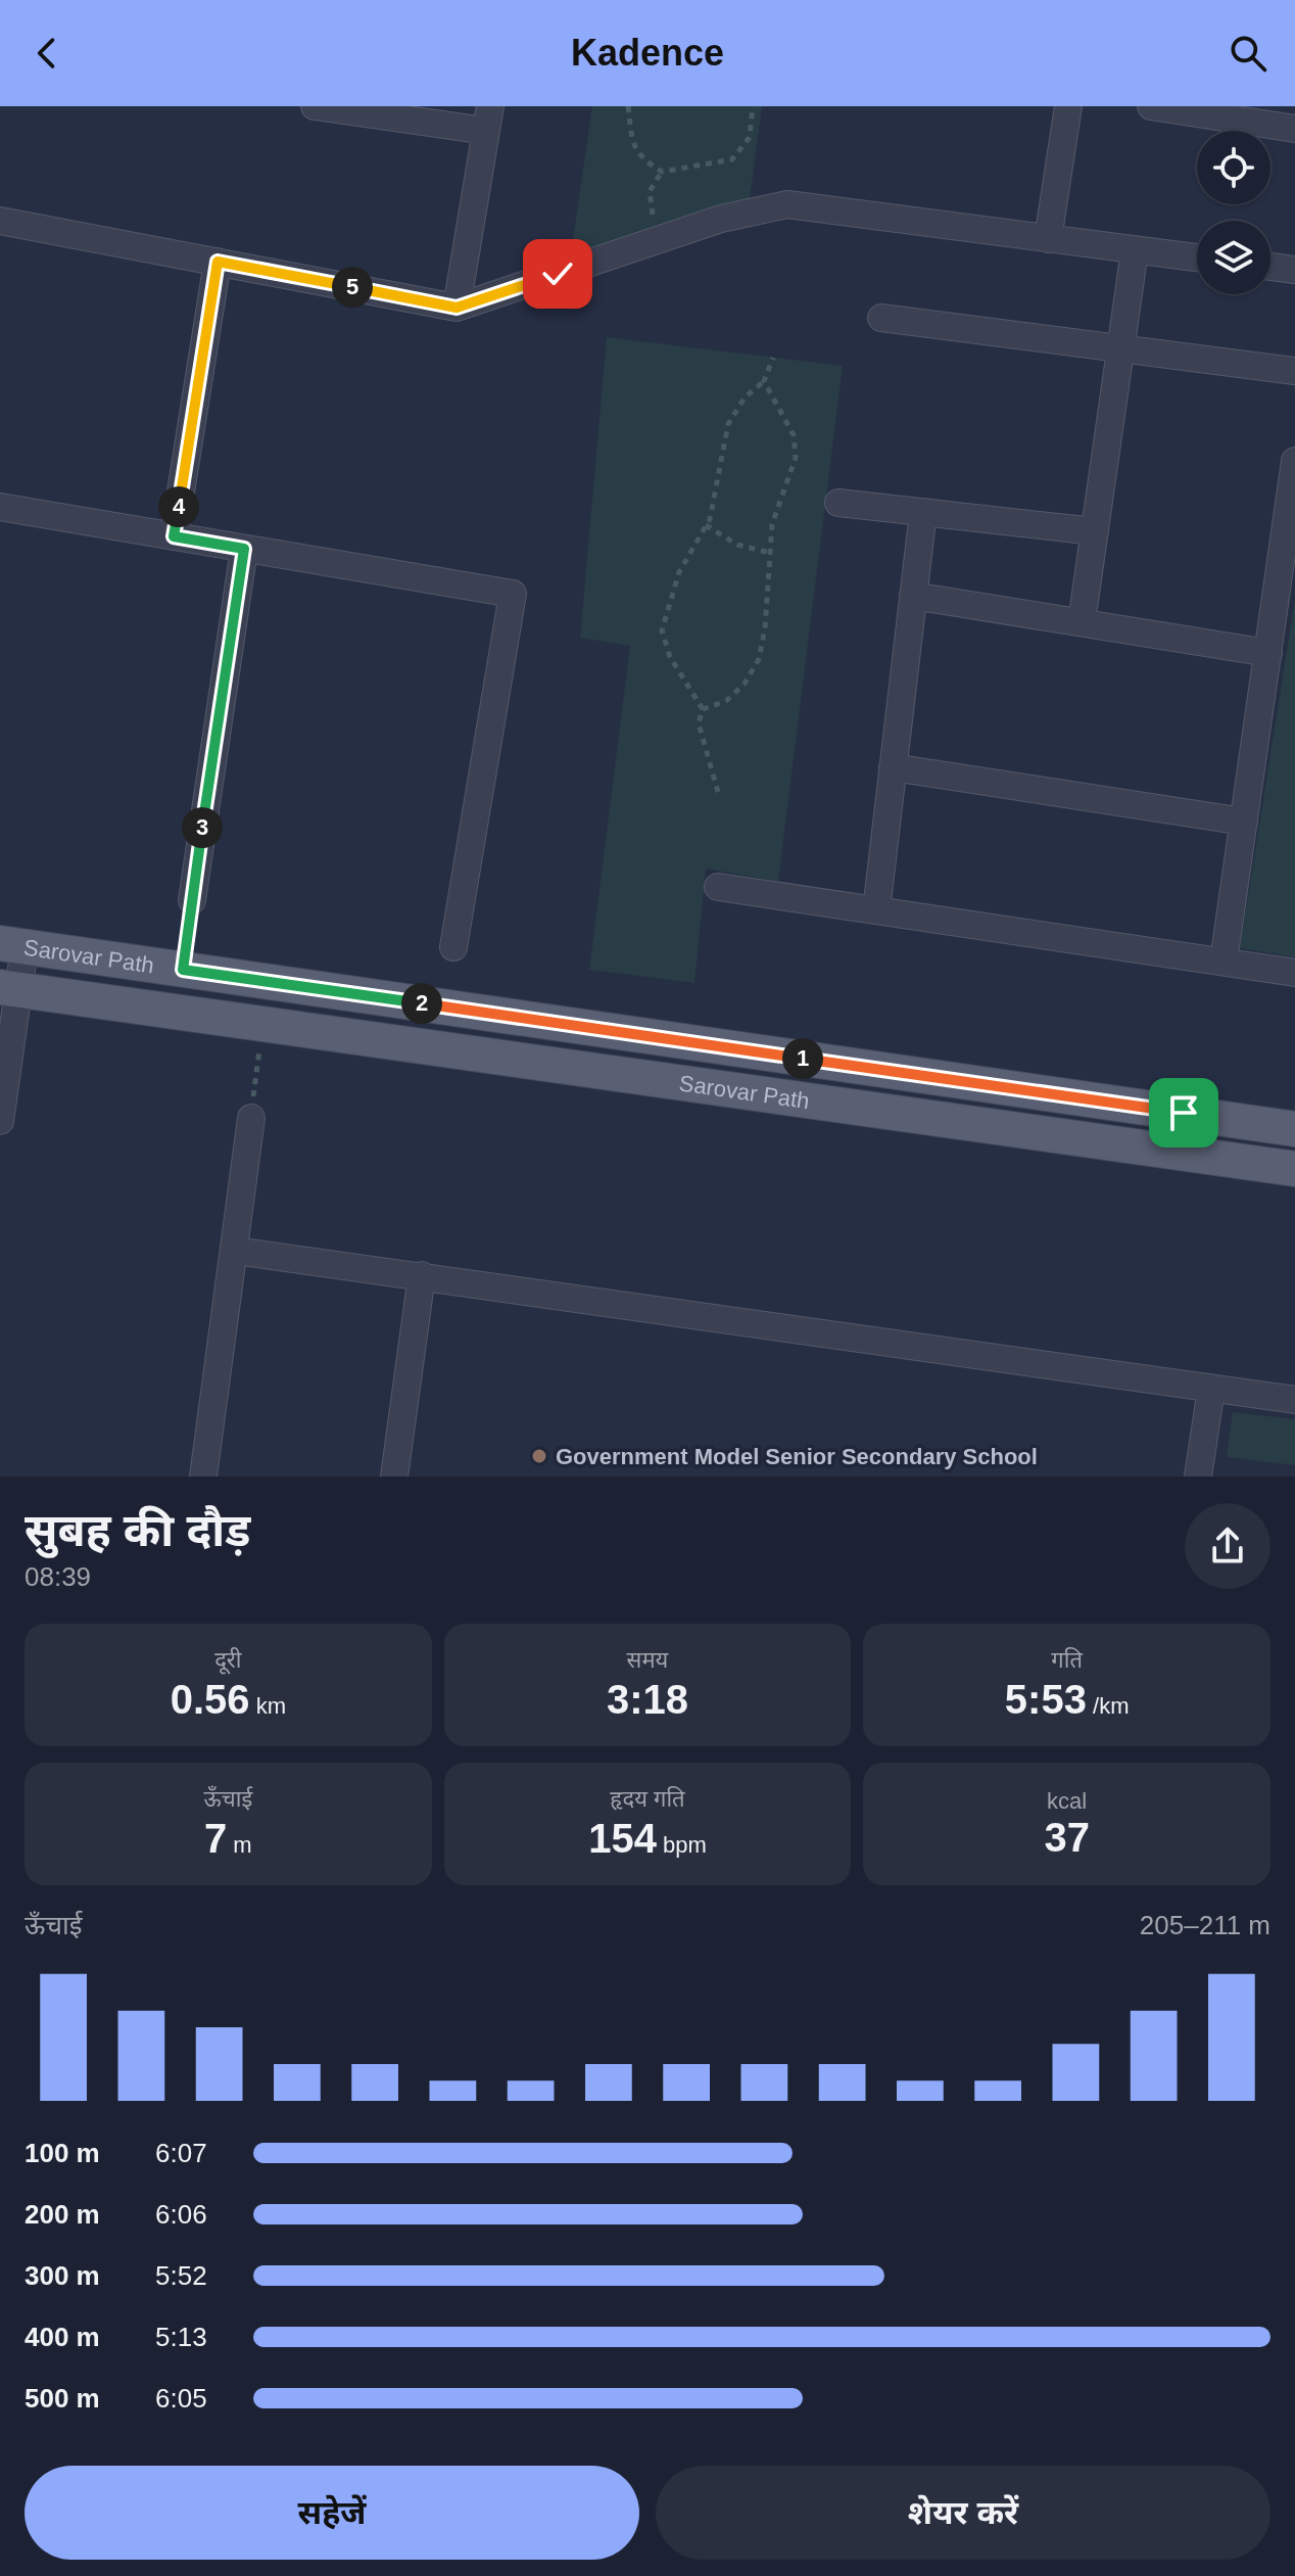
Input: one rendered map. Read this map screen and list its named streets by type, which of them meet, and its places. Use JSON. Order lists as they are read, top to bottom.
{
  "streets": {
    "main road": ["Sarovar Path"]
  },
  "places": ["Government Model Senior Secondary School"],
  "page": {
    "header": "Kadence",
    "pins": [
      "5",
      "4",
      "3",
      "2",
      "1"
    ],
    "heading": ["सुबह की दौड़", "08:39"],
    "stats": [
      ["दूरी", "0.56 km"],
      ["समय", "3:18"],
      ["गति", "5:53 /km"],
      ["ऊँचाई", "7 m"],
      ["हृदय गति", "154 bpm"],
      ["kcal", "37"]
    ],
    "chart": ["ऊँचाई", "205–211 m"],
    "list": [
      {
        "name": "100 m",
        "note": "6:07"
      },
      {
        "name": "200 m",
        "note": "6:06"
      },
      {
        "name": "300 m",
        "note": "5:52"
      },
      {
        "name": "400 m",
        "note": "5:13"
      },
      {
        "name": "500 m",
        "note": "6:05"
      }
    ],
    "buttons": ["सहेजें", "शेयर करें"]
  }
}
